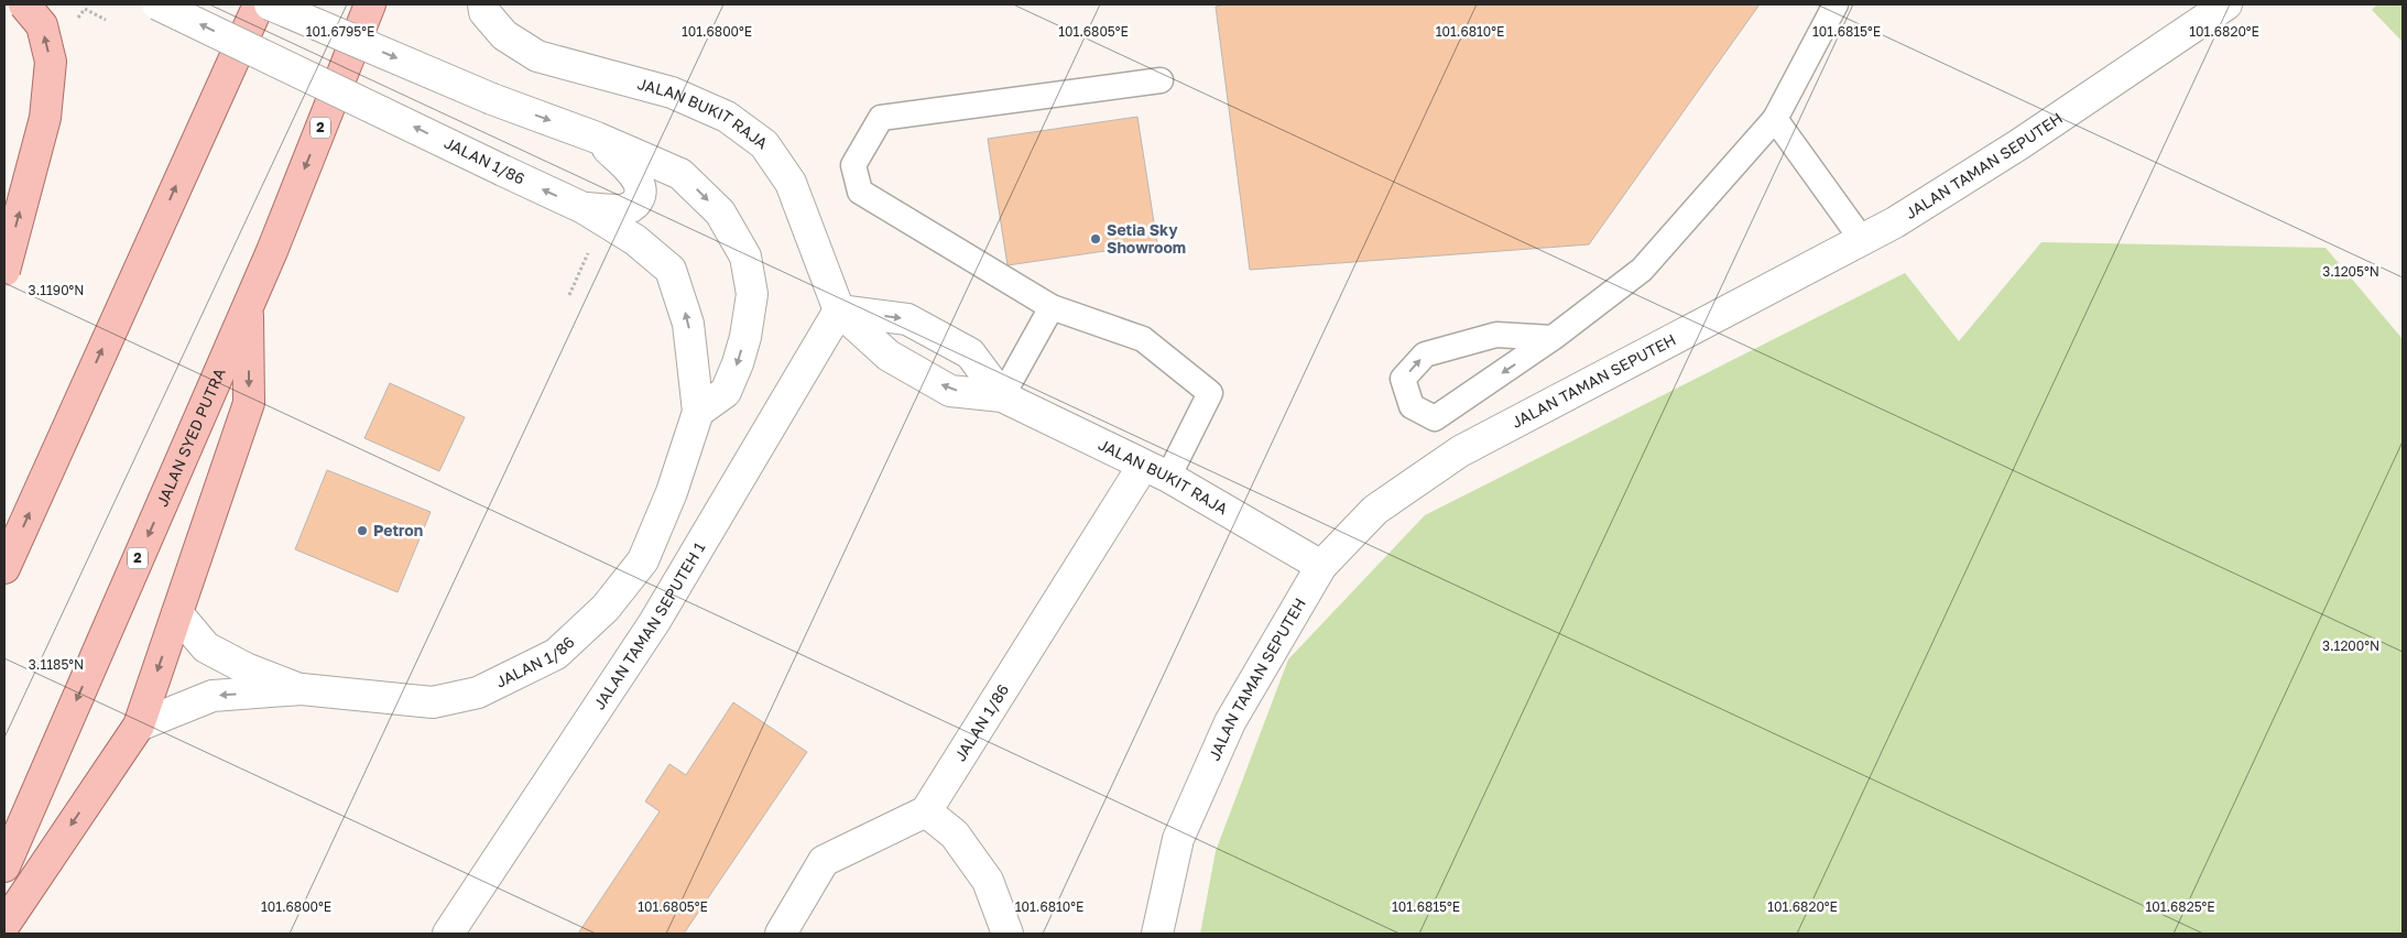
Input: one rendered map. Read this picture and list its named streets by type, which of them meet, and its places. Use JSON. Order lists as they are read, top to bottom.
{
  "streets": {
    "main road": ["2", "JALAN SYED PUTRA"],
    "street": [
      "JALAN BUKIT RAJA",
      "JALAN 1/86",
      "JALAN TAMAN SEPUTEH",
      "JALAN TAMAN SEPUTEH 1"
    ]
  },
  "crossings": [
    ["JALAN BUKIT RAJA", "JALAN 1/86"],
    ["JALAN BUKIT RAJA", "JALAN TAMAN SEPUTEH"],
    ["JALAN BUKIT RAJA", "JALAN TAMAN SEPUTEH 1"]
  ],
  "places": ["Setia Sky Showroom", "Petron"],
  "coordinates": [
    "101.6795°E",
    "101.6800°E",
    "101.6805°E",
    "101.6810°E",
    "101.6815°E",
    "101.6820°E",
    "3.1205°N",
    "3.1190°N",
    "3.1200°N",
    "3.1185°N",
    "101.6825°E"
  ]
}
